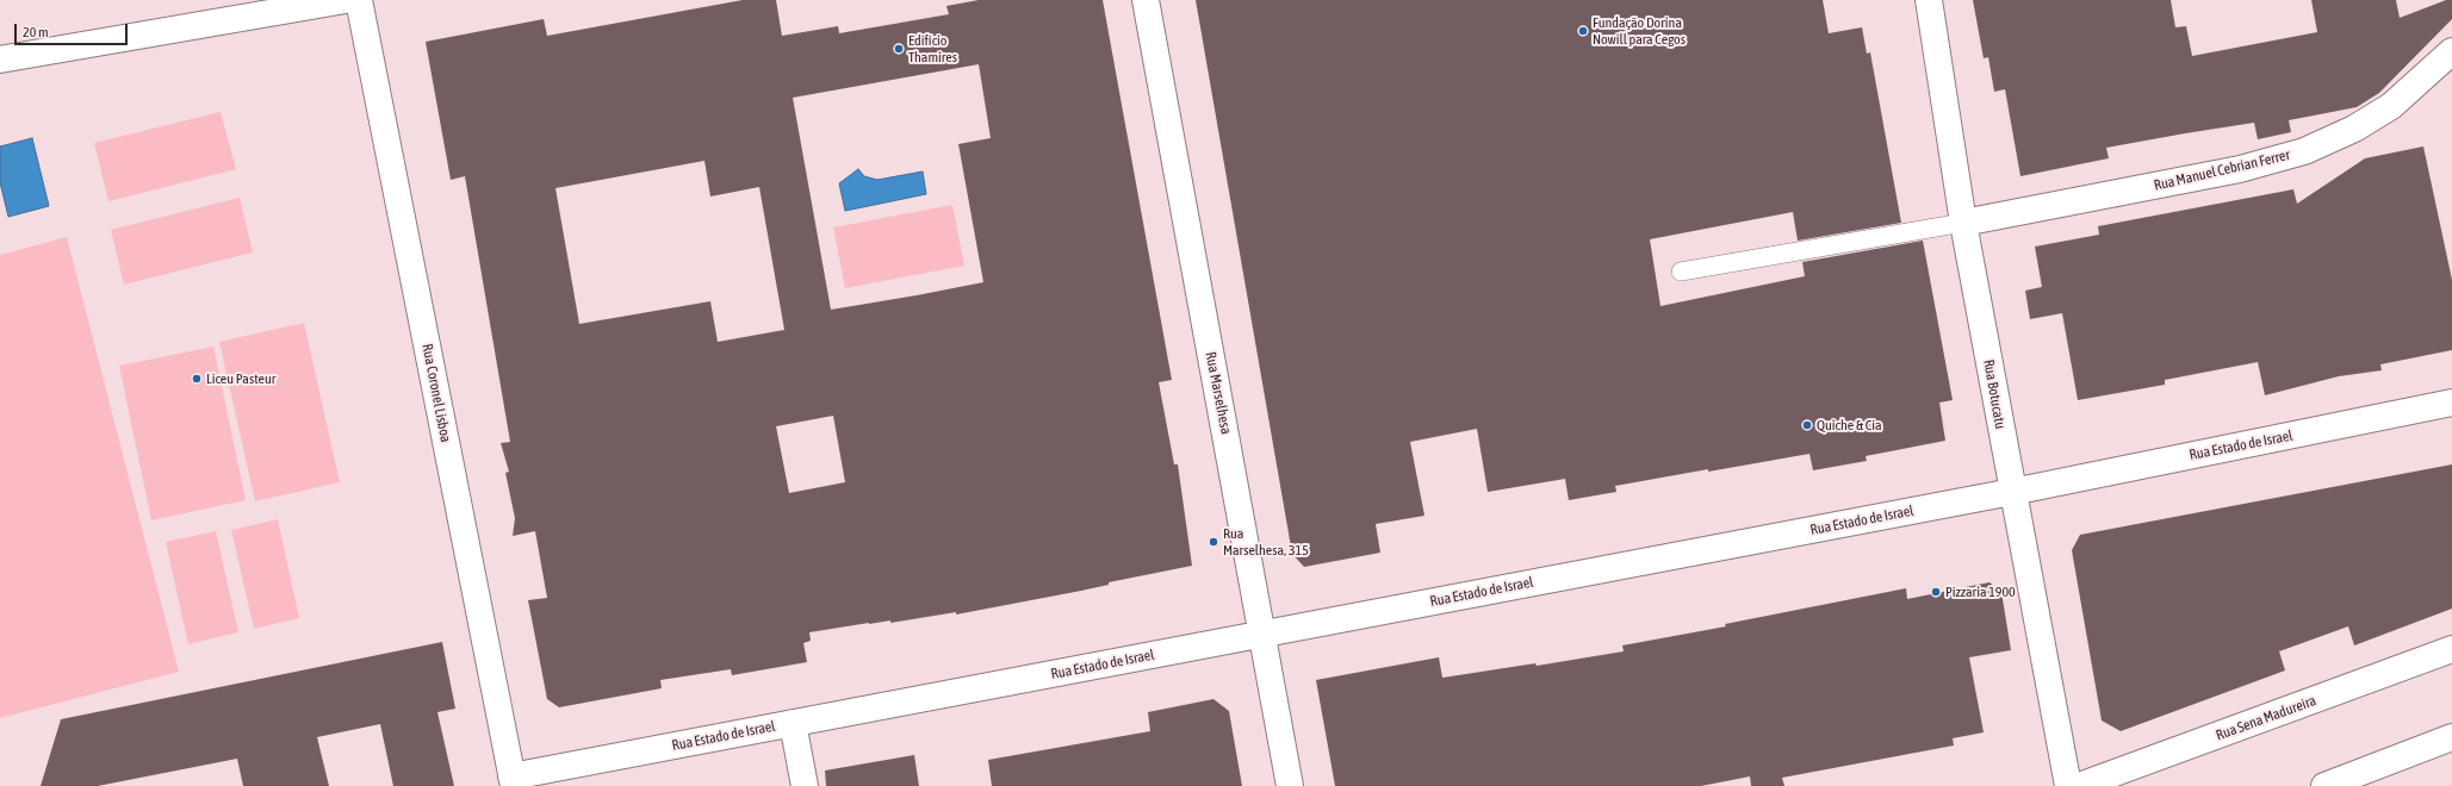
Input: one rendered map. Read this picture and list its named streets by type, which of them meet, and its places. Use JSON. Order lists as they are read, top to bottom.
{
  "streets": {
    "street": [
      "Rua Manuel Cebrian Ferrer",
      "Rua Coronel Lisboa",
      "Rua Marselhesa",
      "Rua Botucatu",
      "Rua Estado de Israel",
      "Rua Sena Madureira"
    ]
  },
  "crossings": [
    ["Rua Manuel Cebrian Ferrer", "Rua Botucatu"],
    ["Rua Coronel Lisboa", "Rua Estado de Israel"],
    ["Rua Marselhesa", "Rua Estado de Israel"],
    ["Rua Botucatu", "Rua Estado de Israel"]
  ],
  "places": [
    "Fundação Dorina Nowill para Cegos",
    "Edifício Thamires",
    "Liceu Pasteur",
    "Quiche & Cia",
    "Rua Marselhesa, 315",
    "Pizzaria 1900"
  ],
  "scale_bar": "20 m"
}
